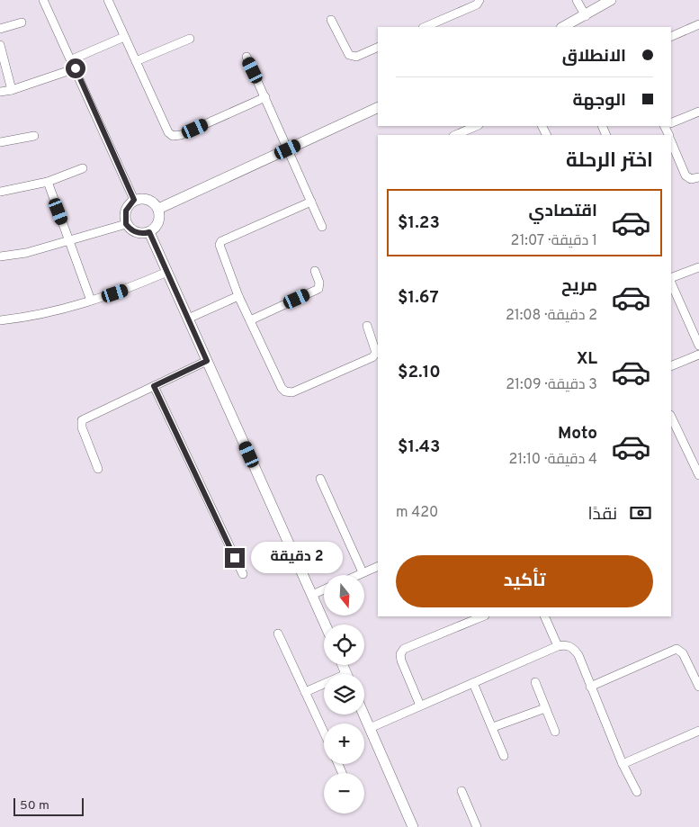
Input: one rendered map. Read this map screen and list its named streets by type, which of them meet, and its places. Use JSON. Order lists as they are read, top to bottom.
{
  "scale_bar": "50 m",
  "north": "bottom",
  "page": {
    "banner": ["الانطلاق", "الوجهة"],
    "heading": "اختر الرحلة",
    "list": [
      {
        "name": "اقتصادي",
        "note": "1 دقيقة · 21:07",
        "value": "$1.23"
      },
      {
        "name": "مريح",
        "note": "2 دقيقة · 21:08",
        "value": "$1.67"
      },
      {
        "name": "XL",
        "note": "3 دقيقة · 21:09",
        "value": "$2.10"
      },
      {
        "name": "Moto",
        "note": "4 دقيقة · 21:10",
        "value": "$1.43"
      }
    ],
    "pay": ["نقدًا", "420 m"],
    "bubble": "2 دقيقة",
    "buttons": "تأكيد",
    "map_buttons": ["+", "−"],
    "scale": "50 m"
  }
}
